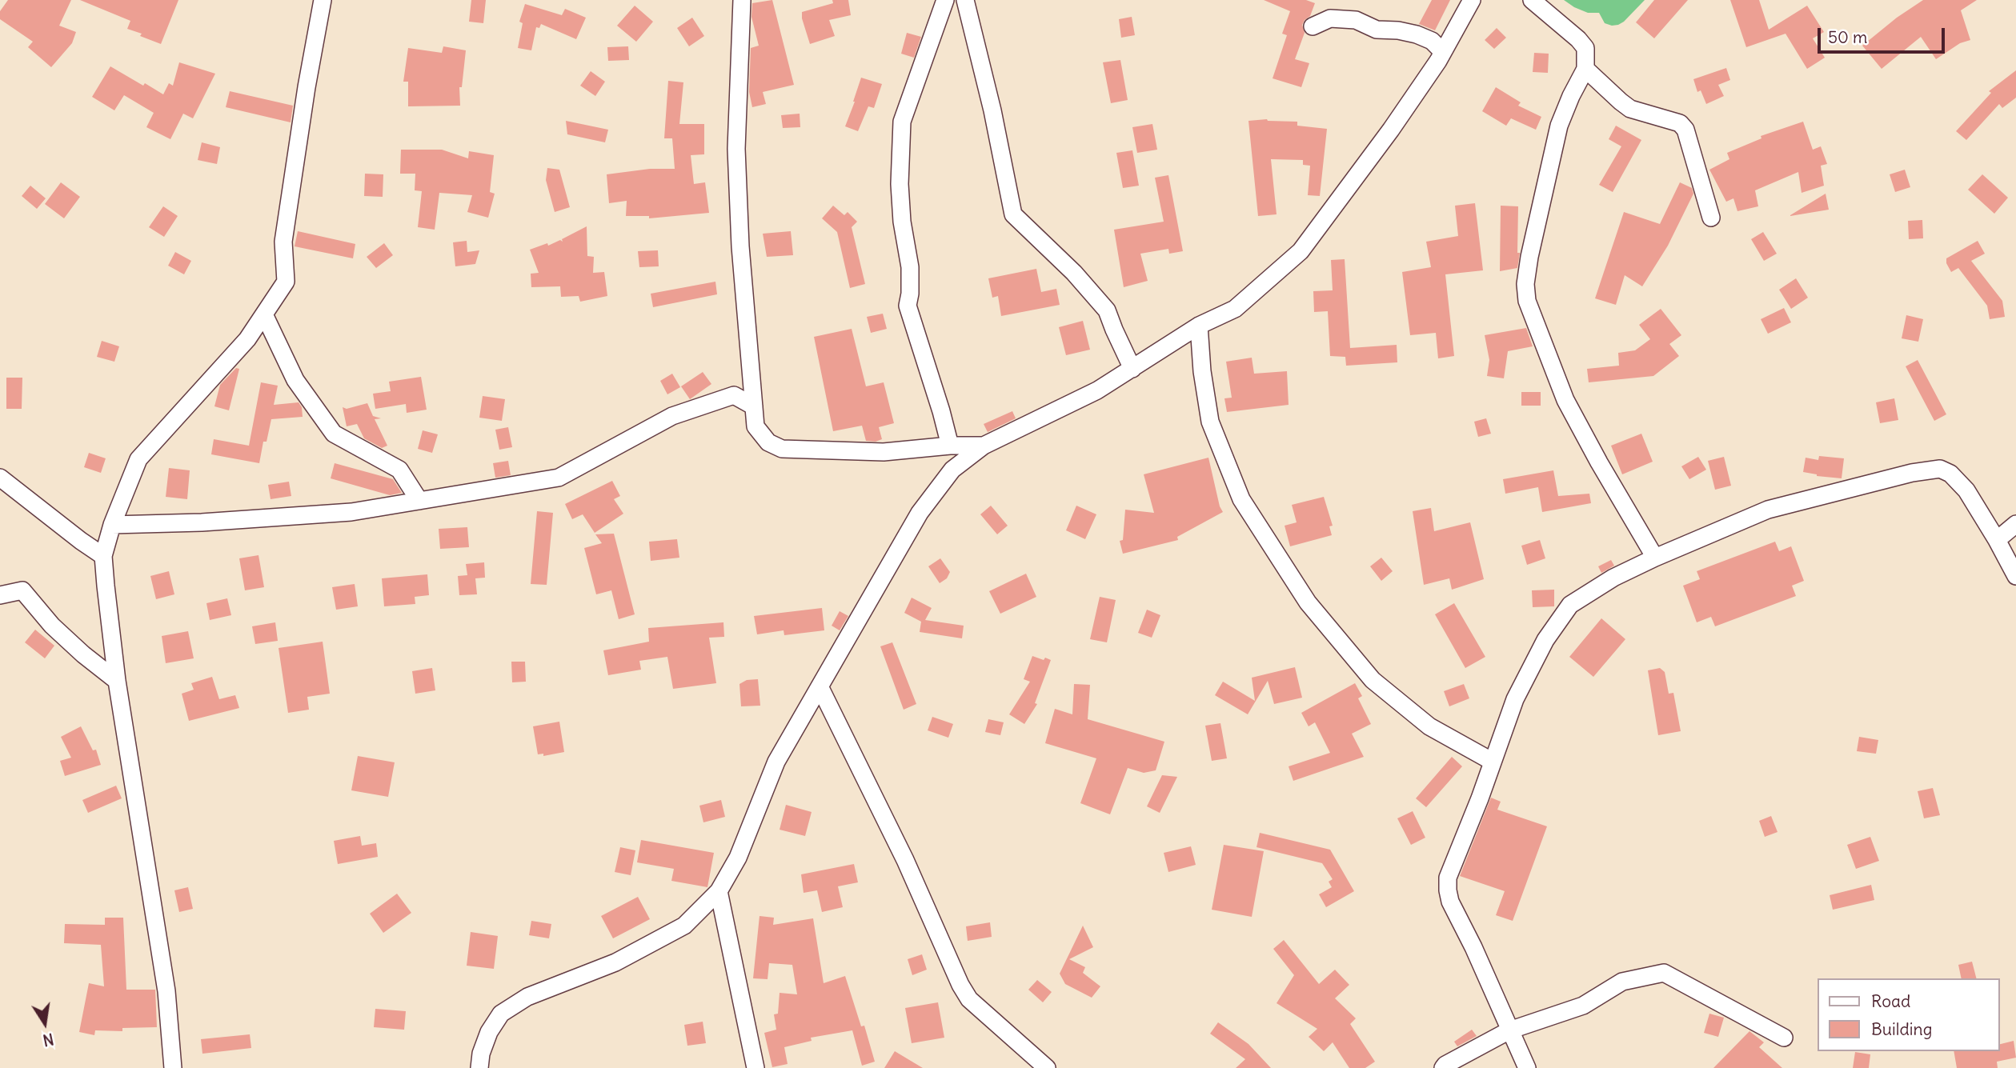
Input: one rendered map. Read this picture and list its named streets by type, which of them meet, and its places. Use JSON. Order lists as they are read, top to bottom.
{
  "legend": ["Road", "Building"],
  "scale_bar": "50 m",
  "north": "bottom"
}
